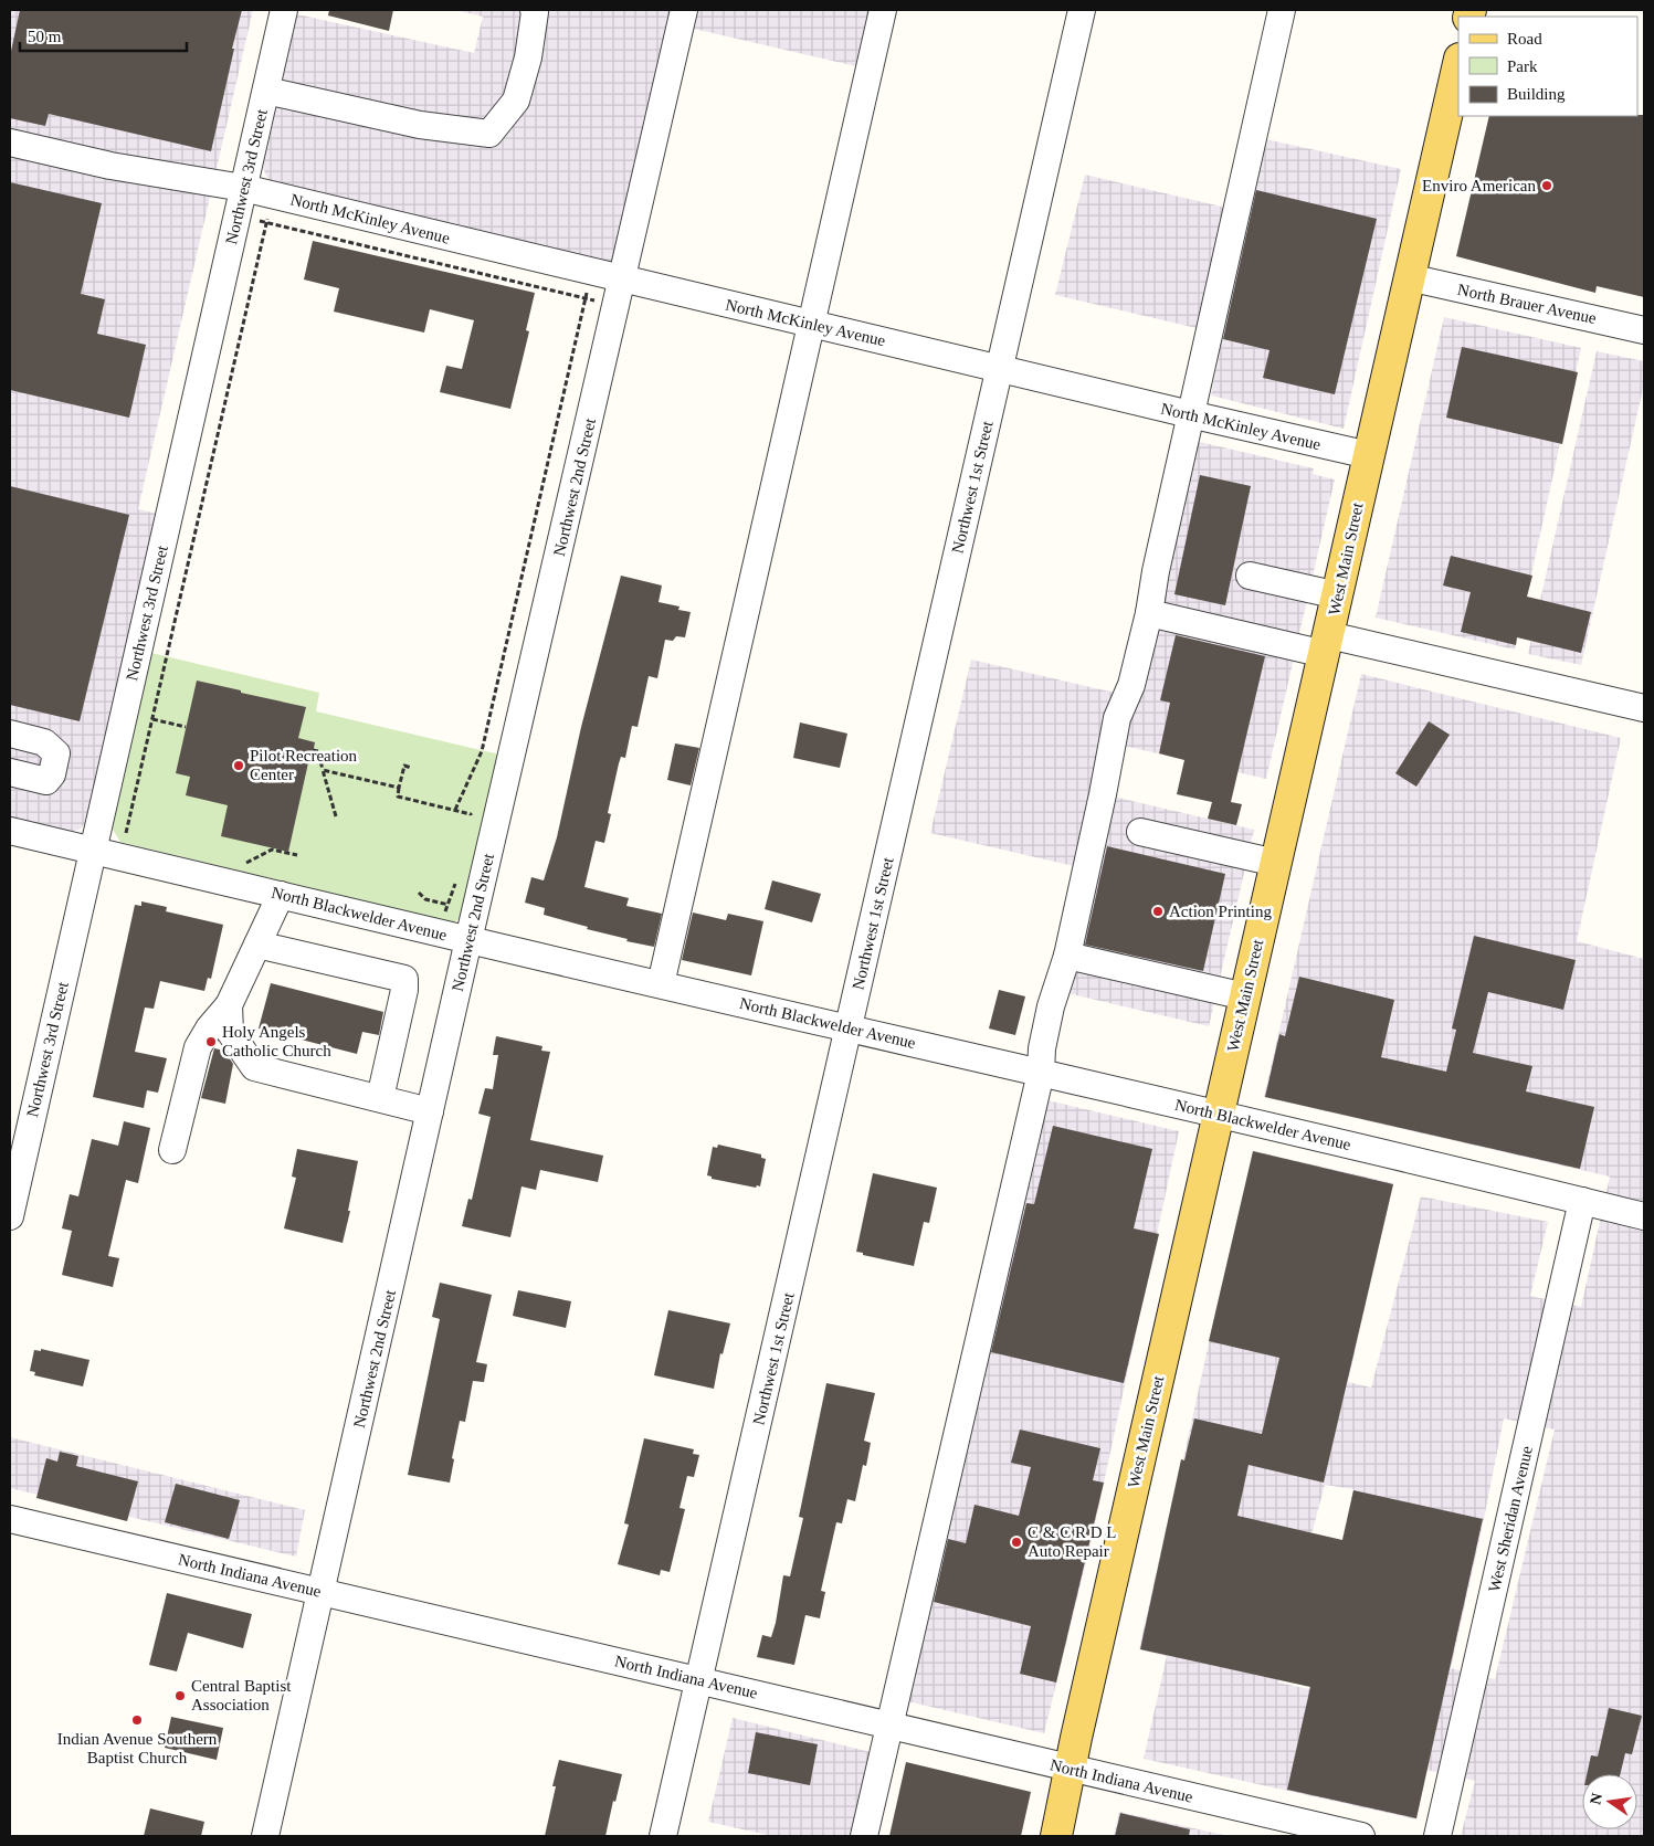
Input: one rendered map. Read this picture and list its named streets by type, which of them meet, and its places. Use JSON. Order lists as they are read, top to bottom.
{
  "streets": {
    "main road": ["West Main Street"],
    "street": [
      "Northwest 3rd Street",
      "North McKinley Avenue",
      "North Brauer Avenue",
      "Northwest 2nd Street",
      "Northwest 1st Street",
      "North Blackwelder Avenue",
      "West Sheridan Avenue",
      "North Indiana Avenue"
    ]
  },
  "crossings": [
    ["Northwest 3rd Street", "North McKinley Avenue"],
    ["Northwest 3rd Street", "North Blackwelder Avenue"],
    ["North McKinley Avenue", "Northwest 2nd Street"],
    ["North McKinley Avenue", "Northwest 1st Street"],
    ["North McKinley Avenue", "West Main Street"],
    ["North Brauer Avenue", "West Main Street"],
    ["Northwest 2nd Street", "North Blackwelder Avenue"],
    ["Northwest 2nd Street", "North Indiana Avenue"],
    ["Northwest 1st Street", "North Blackwelder Avenue"],
    ["Northwest 1st Street", "North Indiana Avenue"],
    ["West Main Street", "North Blackwelder Avenue"],
    ["West Main Street", "North Indiana Avenue"],
    ["North Blackwelder Avenue", "West Sheridan Avenue"]
  ],
  "places": [
    "Enviro American",
    "Pilot Recreation Center",
    "Action Printing",
    "Holy Angels Catholic Church",
    "C & C R D L Auto Repair",
    "Central Baptist Association",
    "Indian Avenue Southern Baptist Church"
  ],
  "legend": ["Road", "Park", "Building"],
  "scale_bar": "50 m",
  "north": "left"
}
